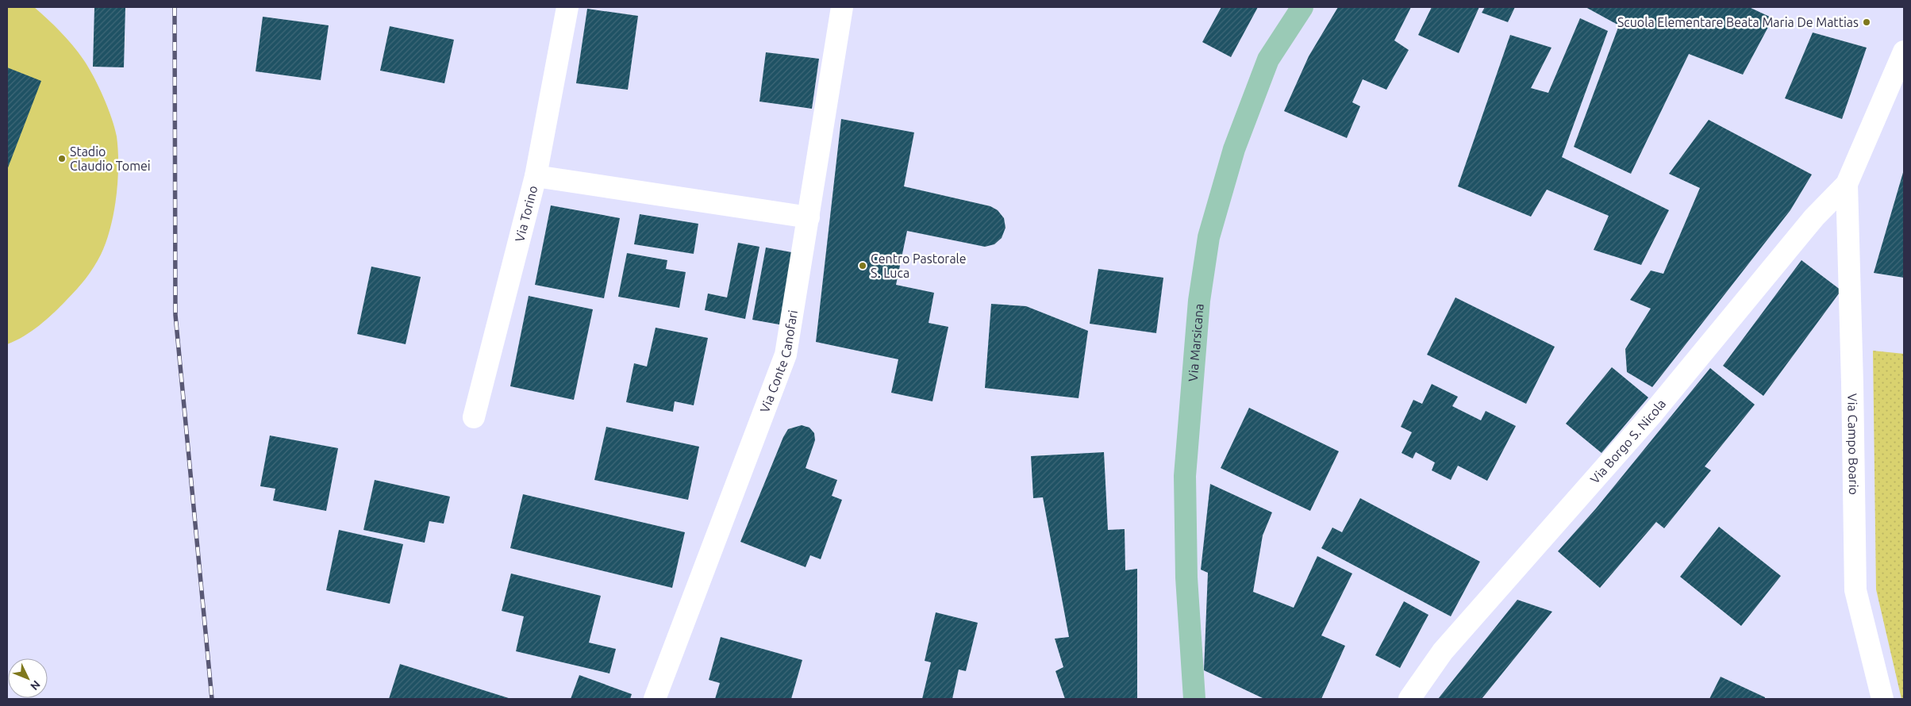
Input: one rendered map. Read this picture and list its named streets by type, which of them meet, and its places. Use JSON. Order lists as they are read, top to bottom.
{
  "streets": {
    "main road": ["Via Marsicana"],
    "street": [
      "Via Torino",
      "Via Conte Canofari",
      "Via Borgo S. Nicola",
      "Via Campo Boario"
    ]
  },
  "crossings": [
    ["Via Borgo S. Nicola", "Via Campo Boario"]
  ],
  "places": ["Scuola Elementare Beata Maria De Mattias", "Stadio Claudio Tomei", "Centro Pastorale S. Luca"],
  "north": "bottom right"
}
